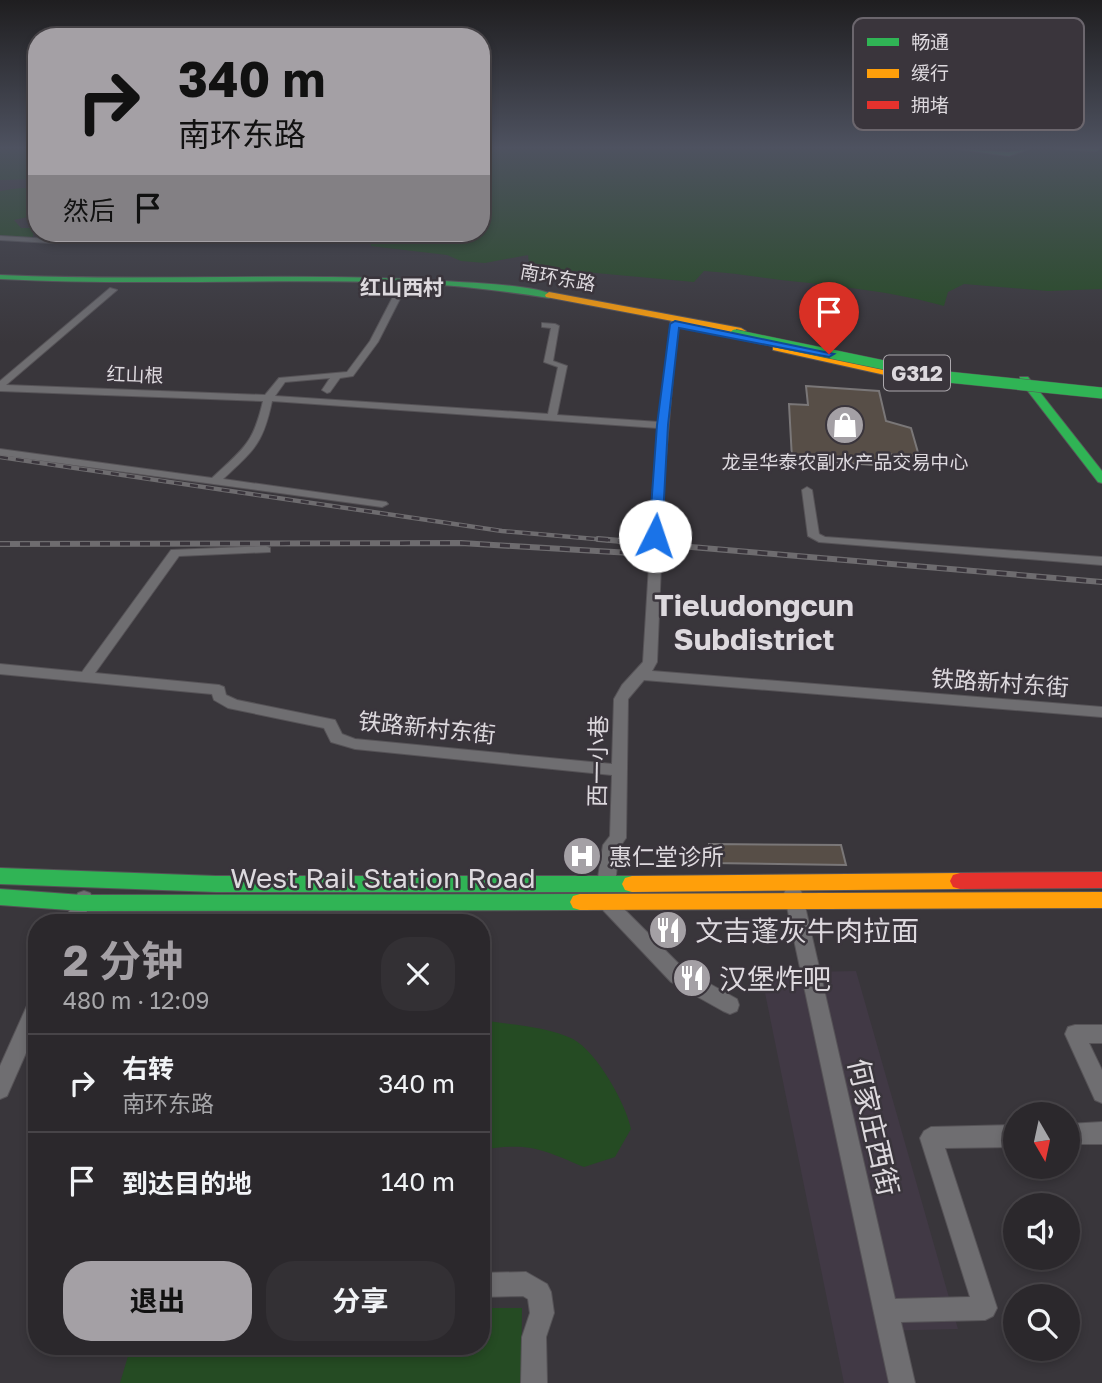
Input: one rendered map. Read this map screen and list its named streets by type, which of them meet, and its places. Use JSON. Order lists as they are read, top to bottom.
{
  "streets": {
    "main road": ["南环东路", "G312", "West Rail Station Road"],
    "street": [
      "红山根",
      "铁路新村东街",
      "西一小巷",
      "何家庄西街"
    ]
  },
  "crossings": [
    ["南环东路", "红山根"],
    ["铁路新村东街", "西一小巷"],
    ["西一小巷", "West Rail Station Road"],
    ["West Rail Station Road", "何家庄西街"]
  ],
  "districts": ["红山西村", "Tieludongcun Subdistrict"],
  "places": {
    "shop": ["龙呈华泰农副水产品交易中心"],
    "hospital": ["惠仁堂诊所"],
    "restaurant": ["文吉蓬灰牛肉拉面", "汉堡炸吧"]
  },
  "legend": ["畅通", "缓行", "拥堵"],
  "north": "bottom",
  "page": {
    "turn": ["340 m", "南环东路"],
    "then": "然后",
    "heading": ["2 分钟", "480 m · 12:09"],
    "list": [
      {
        "name": "右转",
        "note": "南环东路",
        "value": "340 m"
      },
      {
        "name": "到达目的地",
        "value": "140 m"
      }
    ],
    "buttons": ["退出", "分享"]
  }
}
